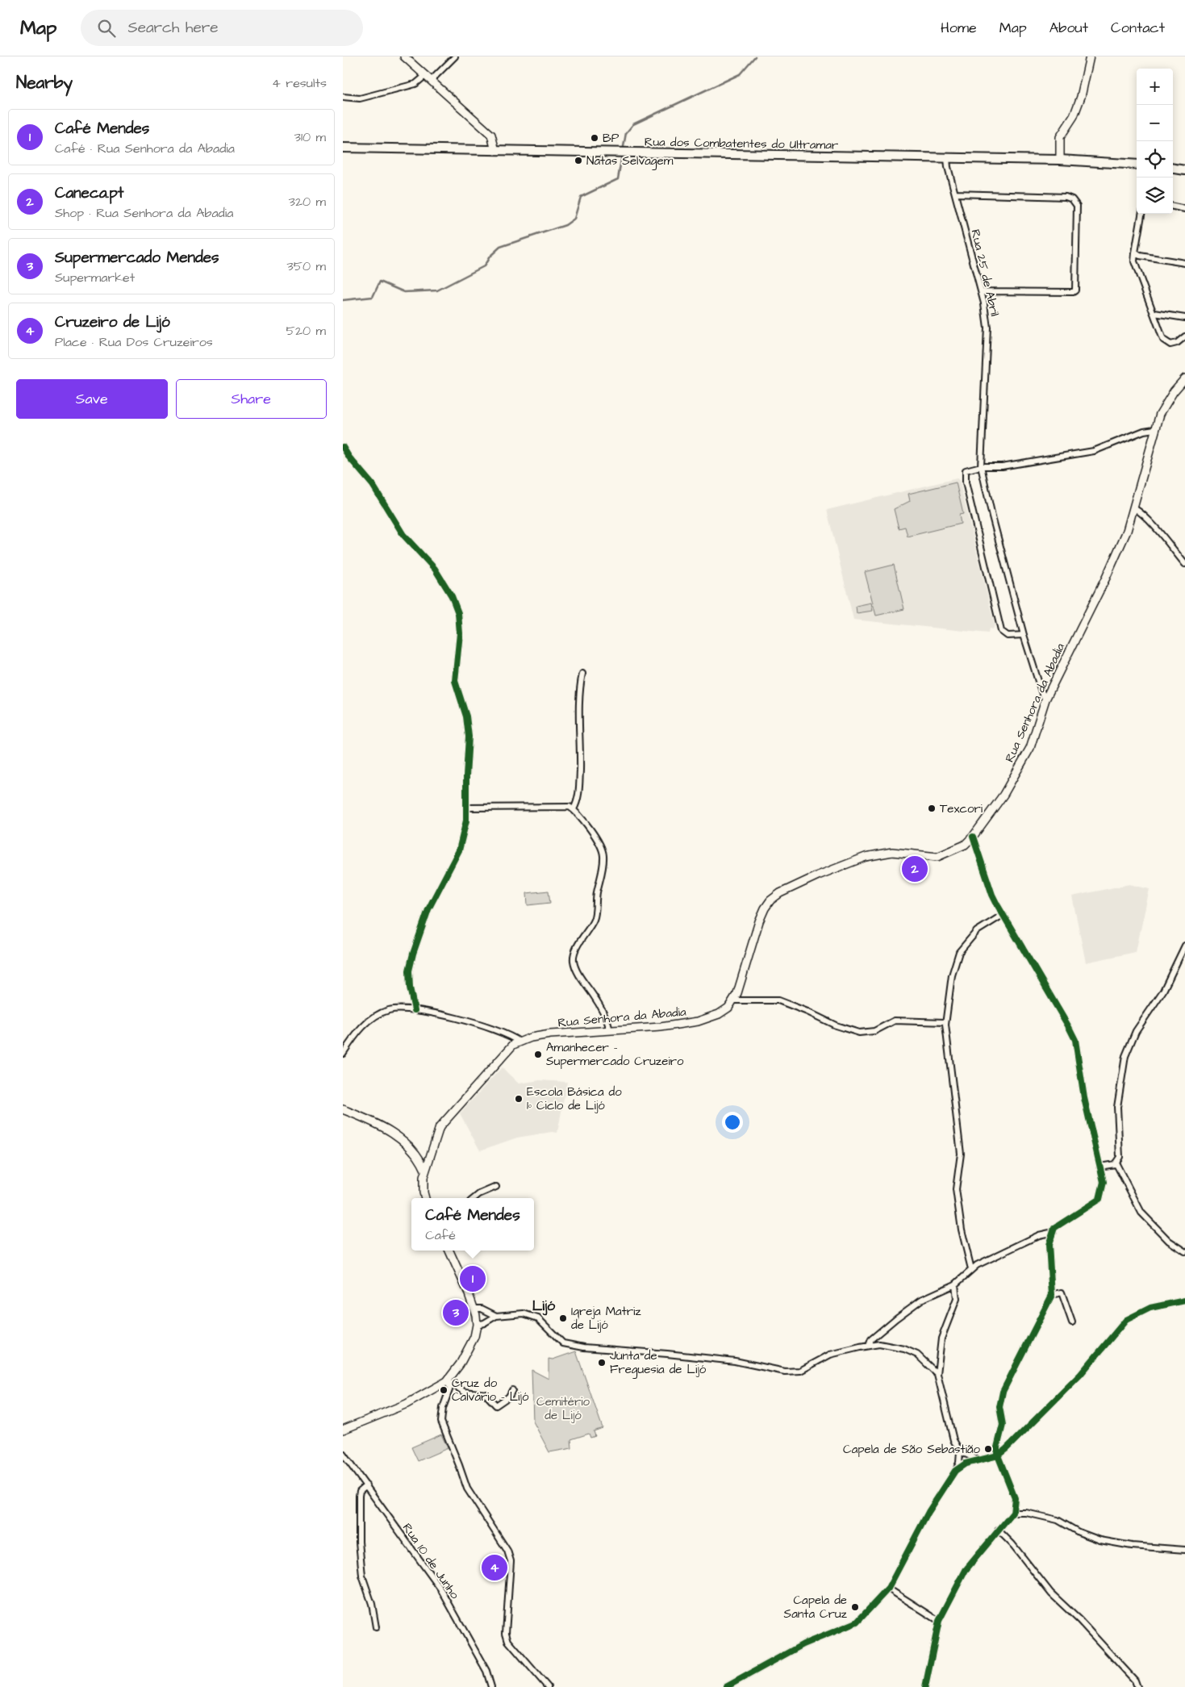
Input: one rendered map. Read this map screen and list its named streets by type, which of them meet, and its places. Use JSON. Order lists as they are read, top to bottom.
{
  "streets": {
    "main road": ["Rua dos Combatentes do Ultramar", "Rua Senhora da Abadia"],
    "street": ["Rua 25 de Abril", "Rua 10 de Junho"]
  },
  "crossings": [
    ["Rua dos Combatentes do Ultramar", "Rua 25 de Abril"],
    ["Rua 25 de Abril", "Rua Senhora da Abadia"]
  ],
  "districts": ["Lijó"],
  "parks": ["Cemitério de Lijó"],
  "places": [
    "BP",
    "Natas Selvagem",
    "Texcori",
    "Amanhecer - Supermercado Cruzeiro",
    "Escola Básica do 1º Ciclo de Lijó",
    "Igreja Matriz de Lijó",
    "Junta de Freguesia de Lijó",
    "Cruz do Calvário - Lijó",
    "Capela de São Sebastião",
    "Capela de Santa Cruz"
  ],
  "page": {
    "header": "Map",
    "search": "Search here",
    "nav": [
      "Home",
      "Map",
      "About",
      "Contact"
    ],
    "heading": ["Nearby", "4 results"],
    "map_buttons": ["+", "−"],
    "list": [
      {
        "mark": "1",
        "name": "Café Mendes",
        "note": "Café · Rua Senhora da Abadia",
        "value": "310 m"
      },
      {
        "mark": "2",
        "name": "Caneca.pt",
        "note": "Shop · Rua Senhora da Abadia",
        "value": "320 m"
      },
      {
        "mark": "3",
        "name": "Supermercado Mendes",
        "note": "Supermarket",
        "value": "350 m"
      },
      {
        "mark": "4",
        "name": "Cruzeiro de Lijó",
        "note": "Place · Rua Dos Cruzeiros",
        "value": "520 m"
      }
    ],
    "buttons": ["Save", "Share"],
    "pins": [
      "2",
      "1",
      "3",
      "4"
    ],
    "popup": ["Café Mendes", "Café"]
  }
}
